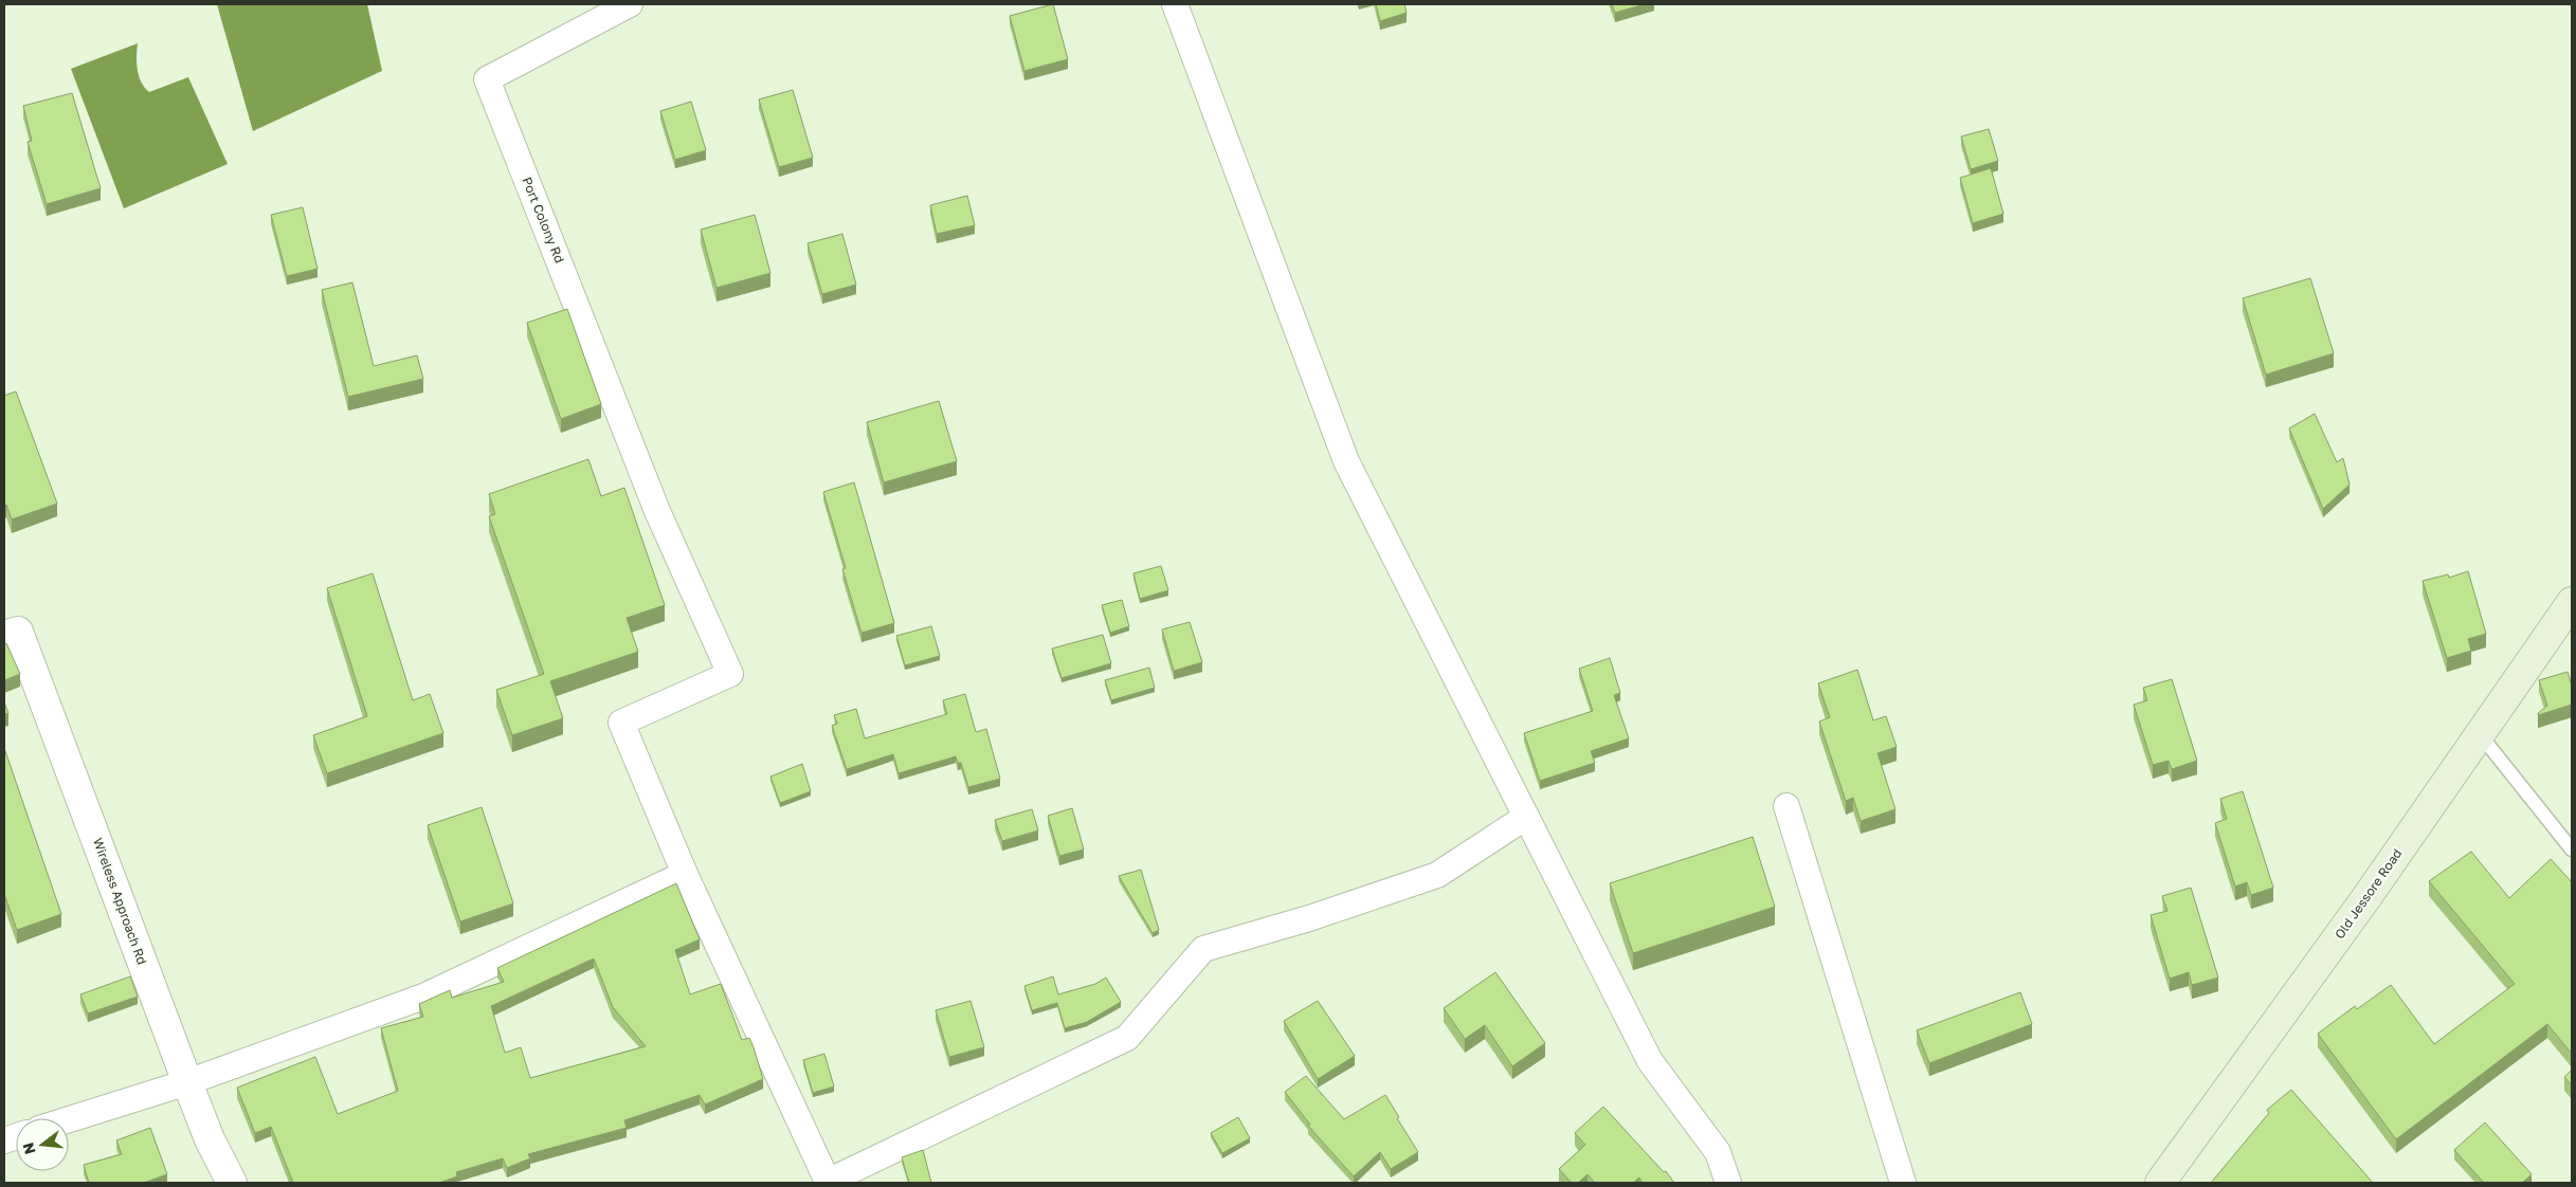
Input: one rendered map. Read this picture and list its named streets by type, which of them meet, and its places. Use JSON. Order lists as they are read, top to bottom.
{
  "streets": {
    "main road": ["Old Jessore Road"],
    "street": ["Port Colony Rd", "Wireless Approach Rd"]
  },
  "north": "left"
}
